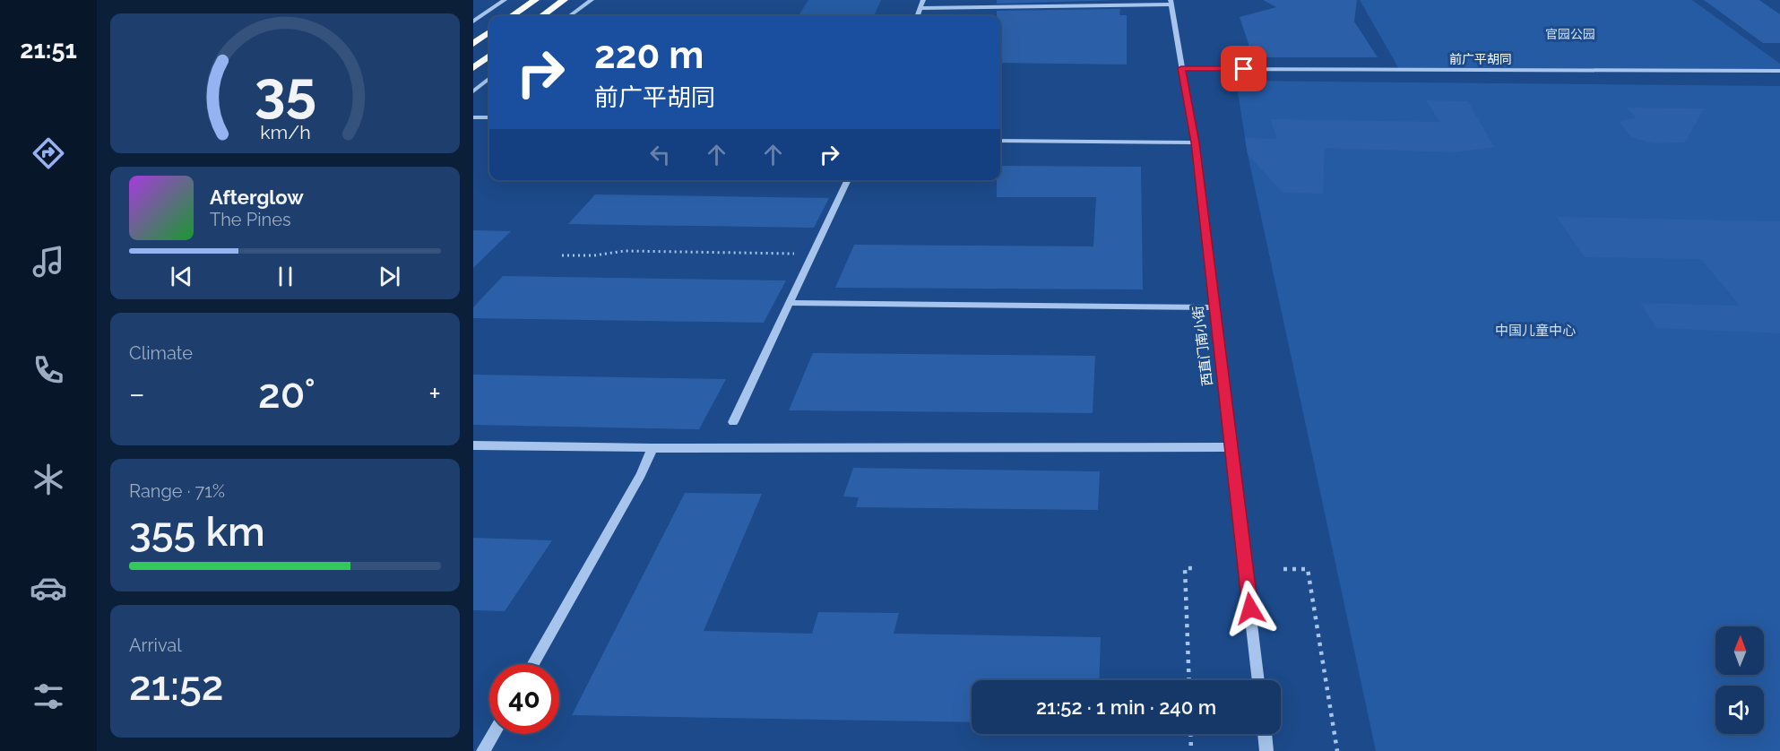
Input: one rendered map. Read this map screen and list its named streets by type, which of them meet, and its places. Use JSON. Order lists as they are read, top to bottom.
{
  "streets": {
    "street": ["前广平胡同", "西直门南小街"]
  },
  "crossings": [
    ["前广平胡同", "西直门南小街"]
  ],
  "parks": ["官园公园", "中国儿童中心"],
  "north": "top",
  "page": {
    "tabs": "21:51",
    "turn": ["220 m", "前广平胡同"],
    "song": ["Afterglow", "The Pines"],
    "tile": [
      "Climate",
      ["Range · 71%", "355 km"],
      ["Arrival", "21:52"]
    ],
    "heat": ["−", "20°", "+"],
    "limit": "40",
    "trip": "21:52 · 1 min · 240 m",
    "gauge": ["35", "km/h"]
  }
}
